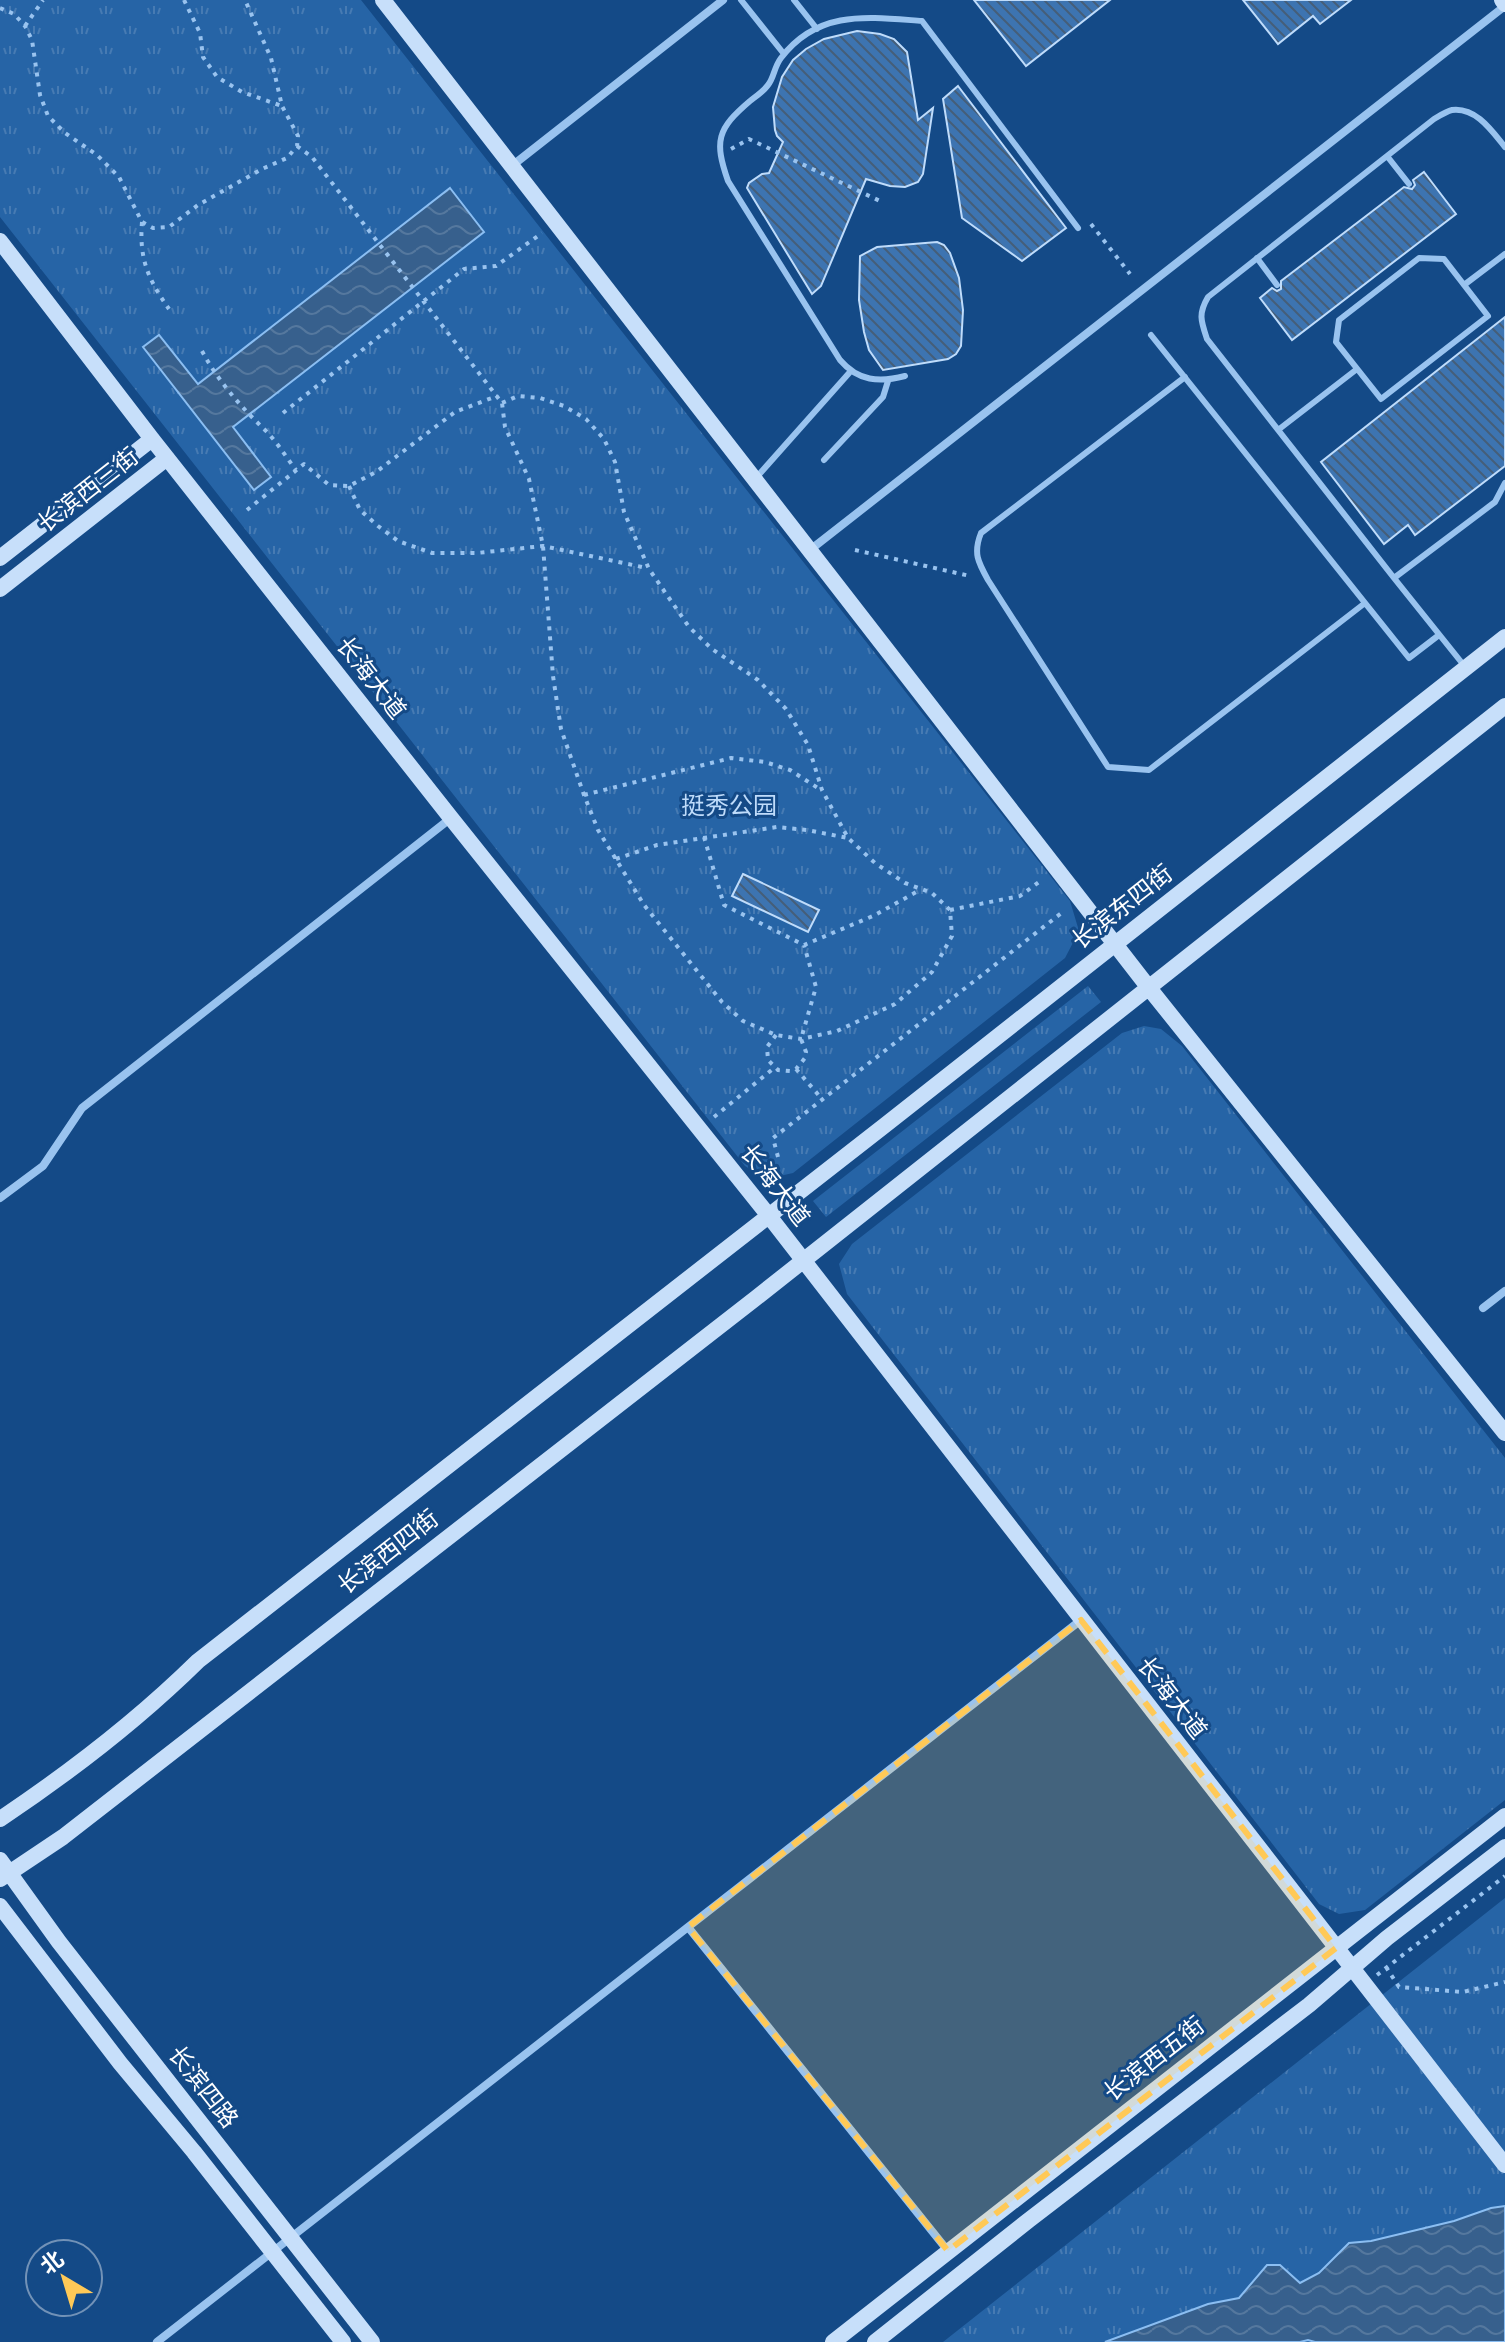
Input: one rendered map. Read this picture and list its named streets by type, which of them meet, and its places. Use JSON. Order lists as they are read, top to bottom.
{
  "streets": {
    "main road": [
      "长滨西三街",
      "长海大道",
      "长滨东四街",
      "长滨西四街",
      "长滨西五街",
      "长滨四路"
    ]
  },
  "crossings": [
    ["长滨西三街", "长海大道"],
    ["长海大道", "长滨东四街"],
    ["长海大道", "长滨西四街"],
    ["长海大道", "长滨西五街"],
    ["长滨东四街", "长滨西四街"],
    ["长滨西四街", "长滨四路"]
  ],
  "parks": ["挺秀公园"],
  "north": "top left"
}
